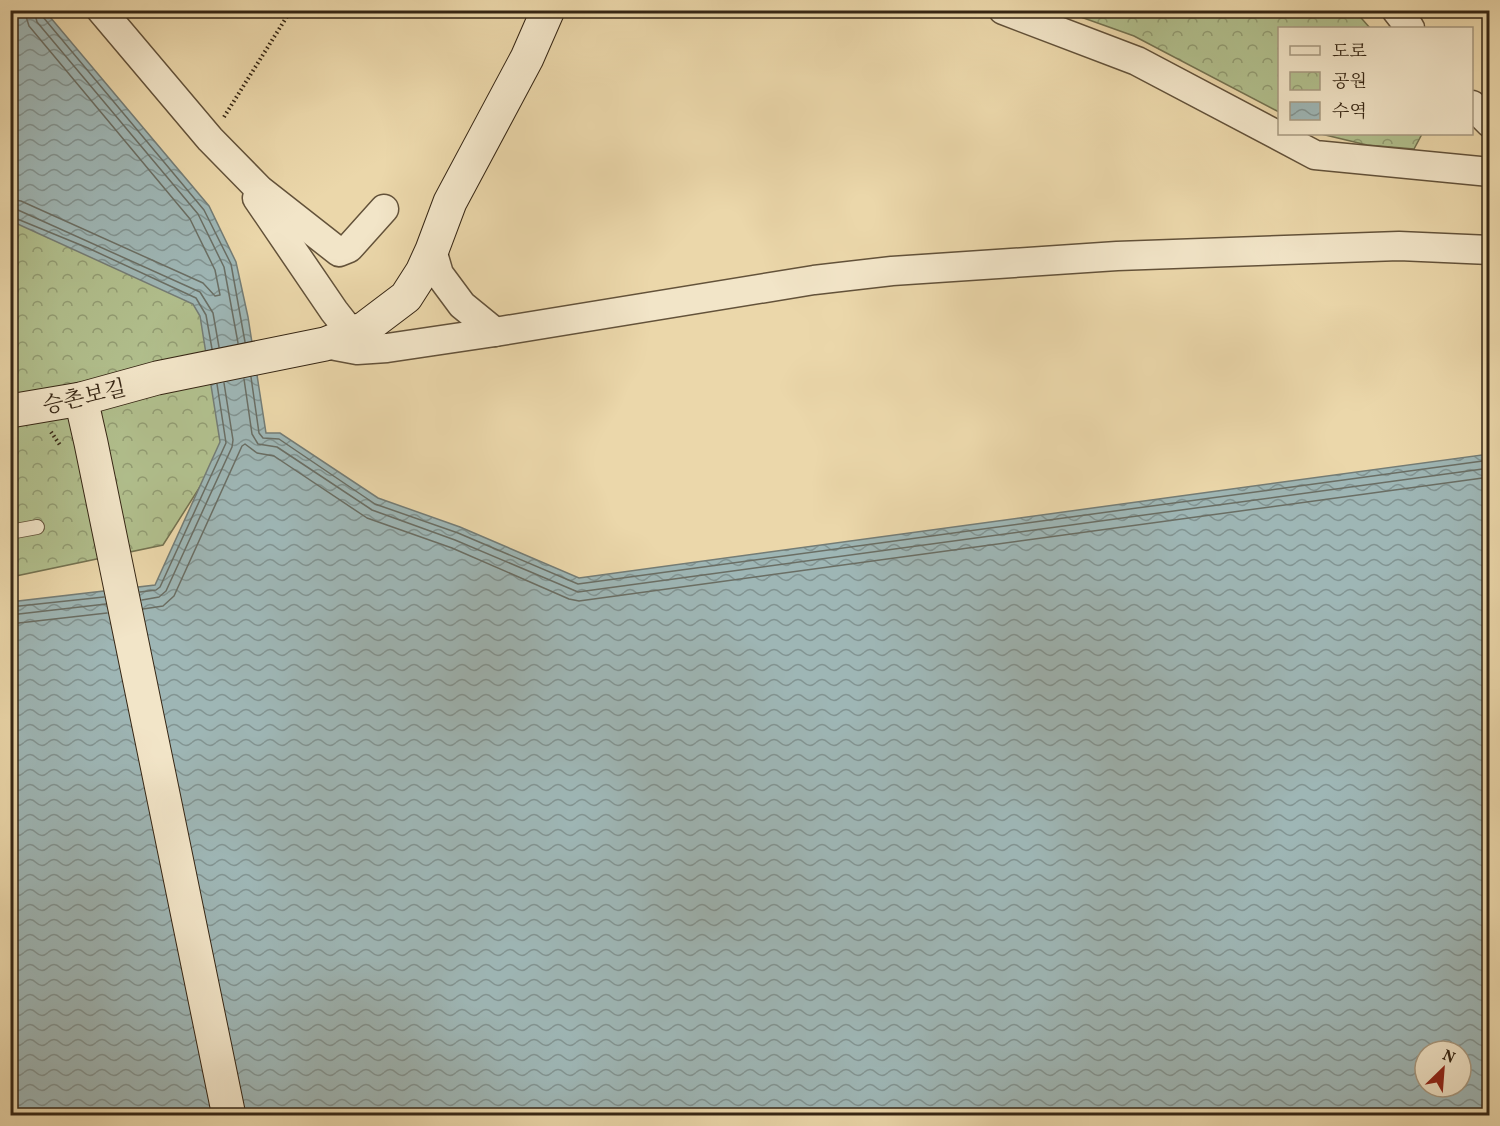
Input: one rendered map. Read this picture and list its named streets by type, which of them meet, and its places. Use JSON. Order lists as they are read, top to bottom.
{
  "streets": {
    "street": ["승촌보길"]
  },
  "legend": ["도로", "공원", "수역"],
  "north": "top right"
}
